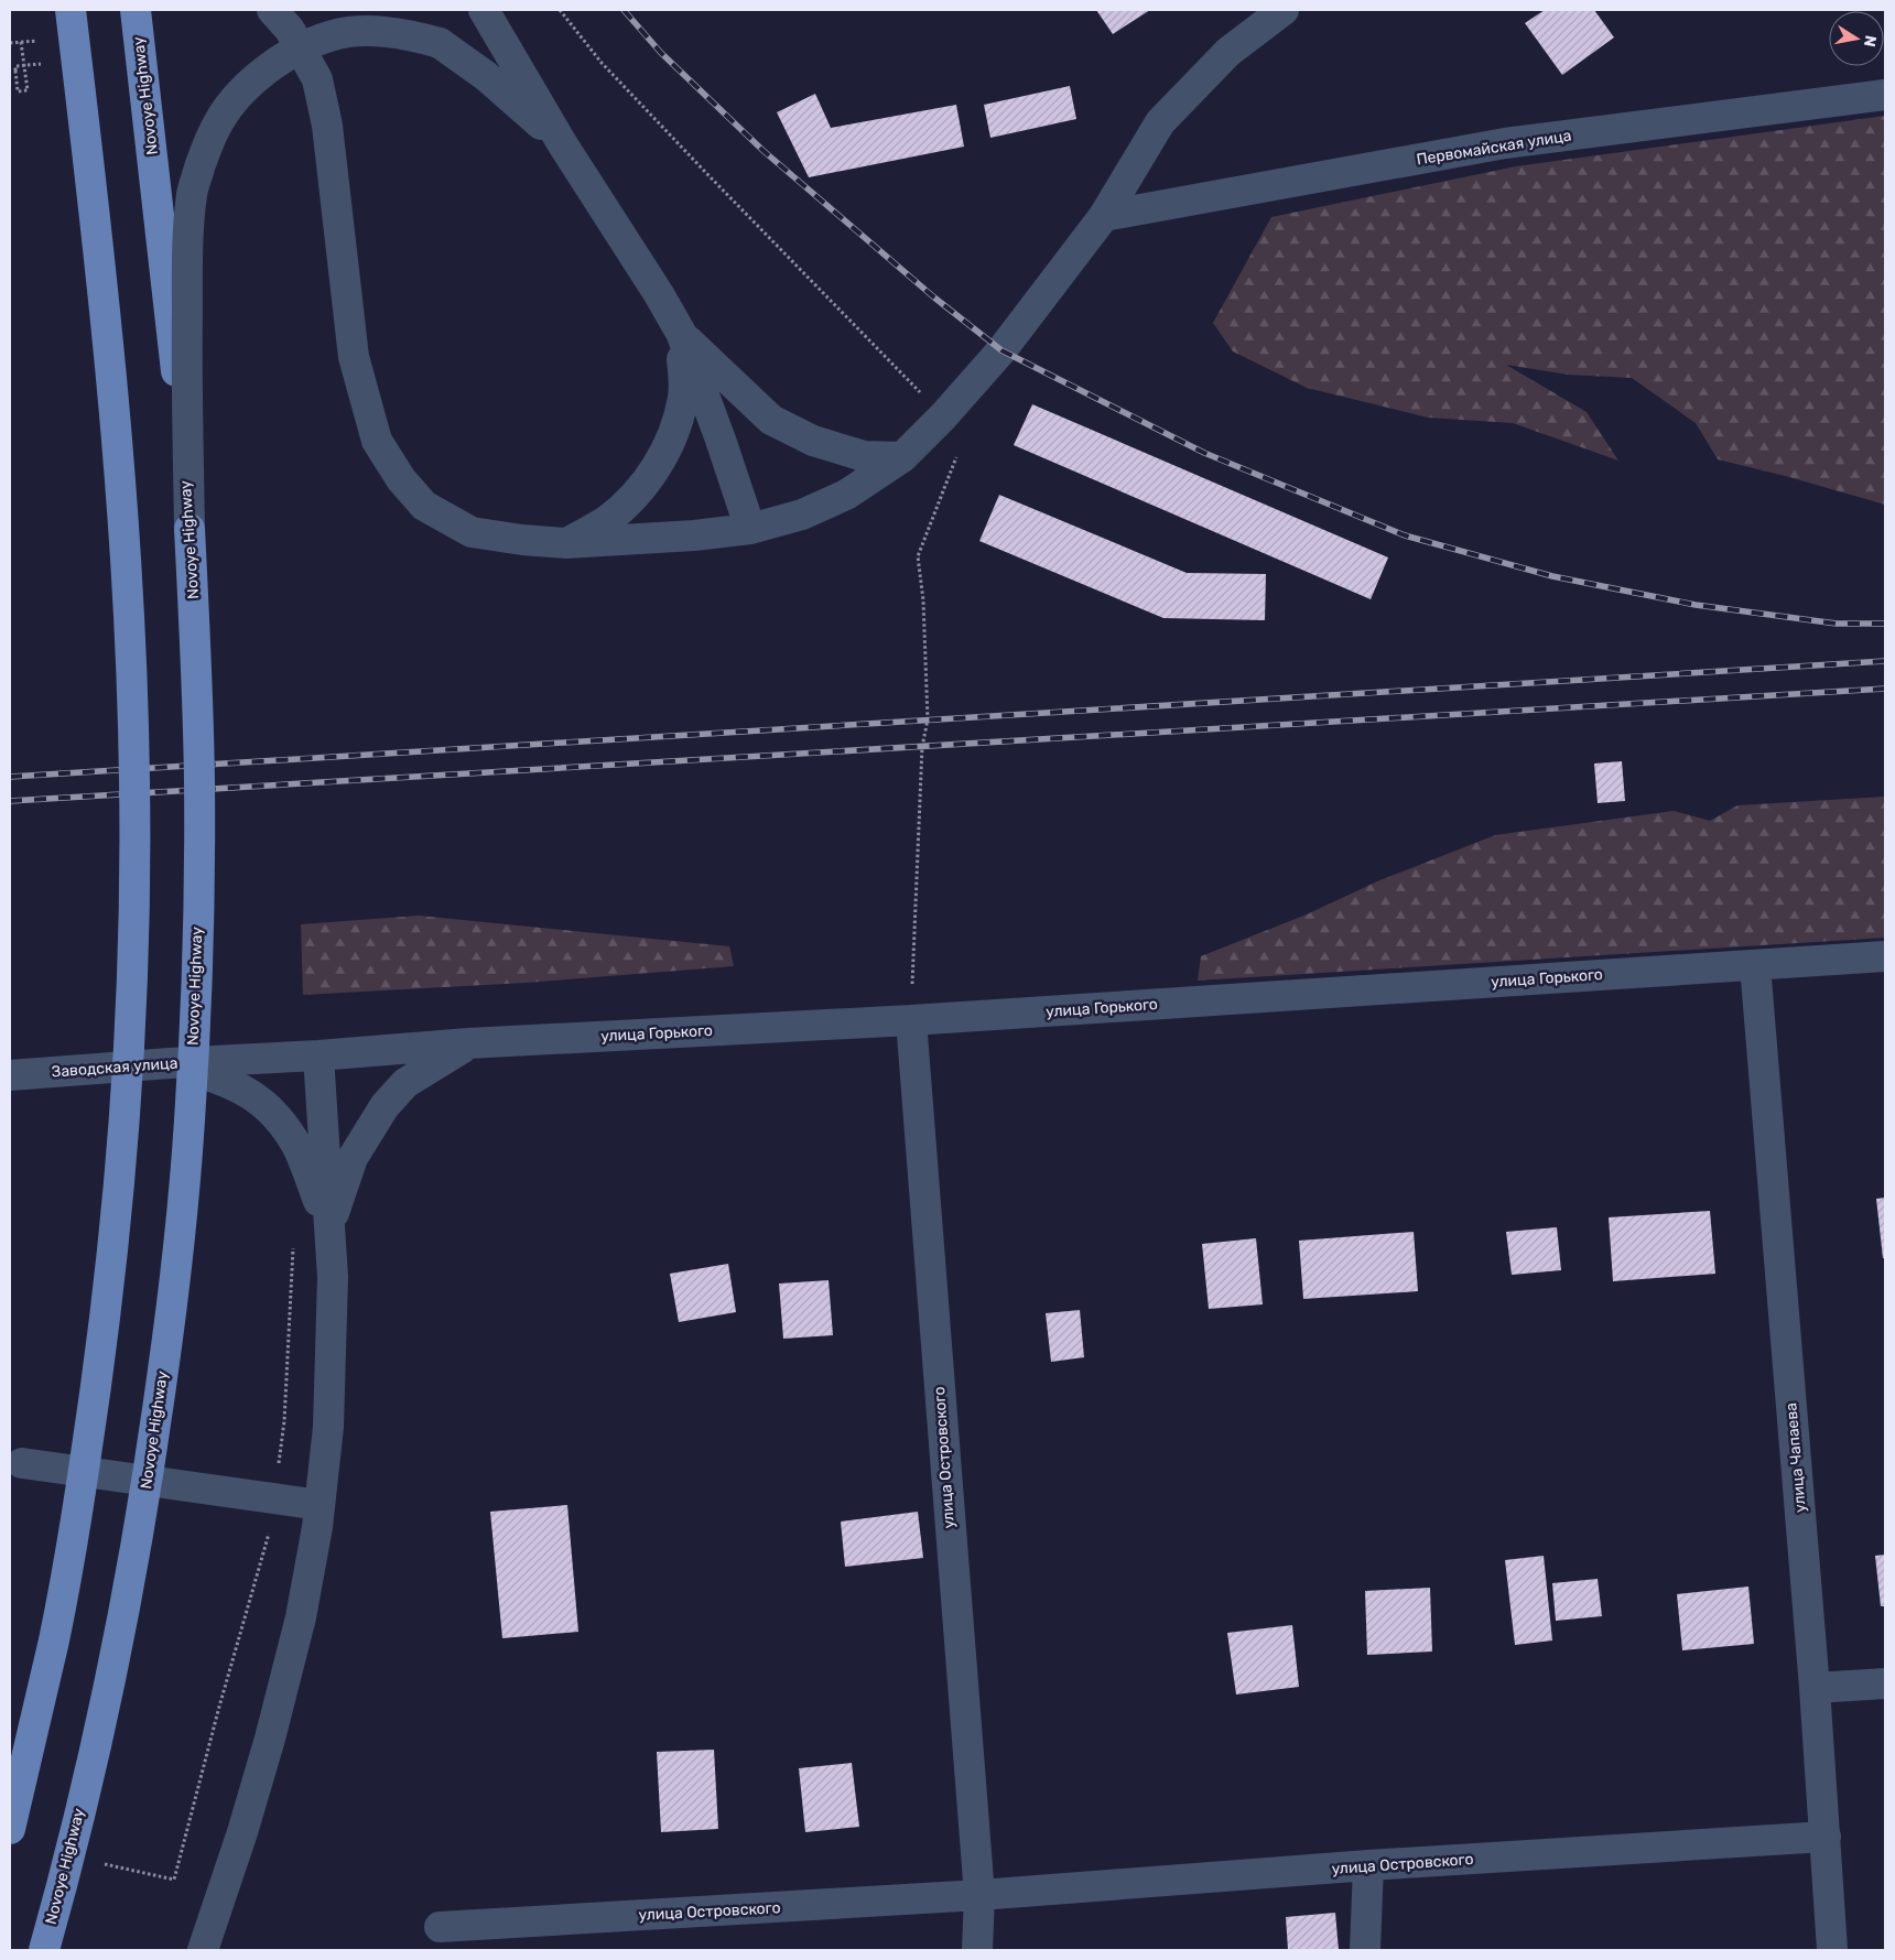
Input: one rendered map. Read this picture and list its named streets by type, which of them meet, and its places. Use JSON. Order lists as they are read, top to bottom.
{
  "streets": {
    "main road": ["Novoye Highway"],
    "street": [
      "Первомайская улица",
      "улица Горького",
      "Заводская улица",
      "улица Островского",
      "улица Чапаева"
    ]
  },
  "crossings": [
    ["улица Горького", "Заводская улица"],
    ["улица Горького", "улица Островского"],
    ["улица Горького", "улица Чапаева"],
    ["улица Островского", "улица Чапаева"]
  ],
  "north": "right"
}
